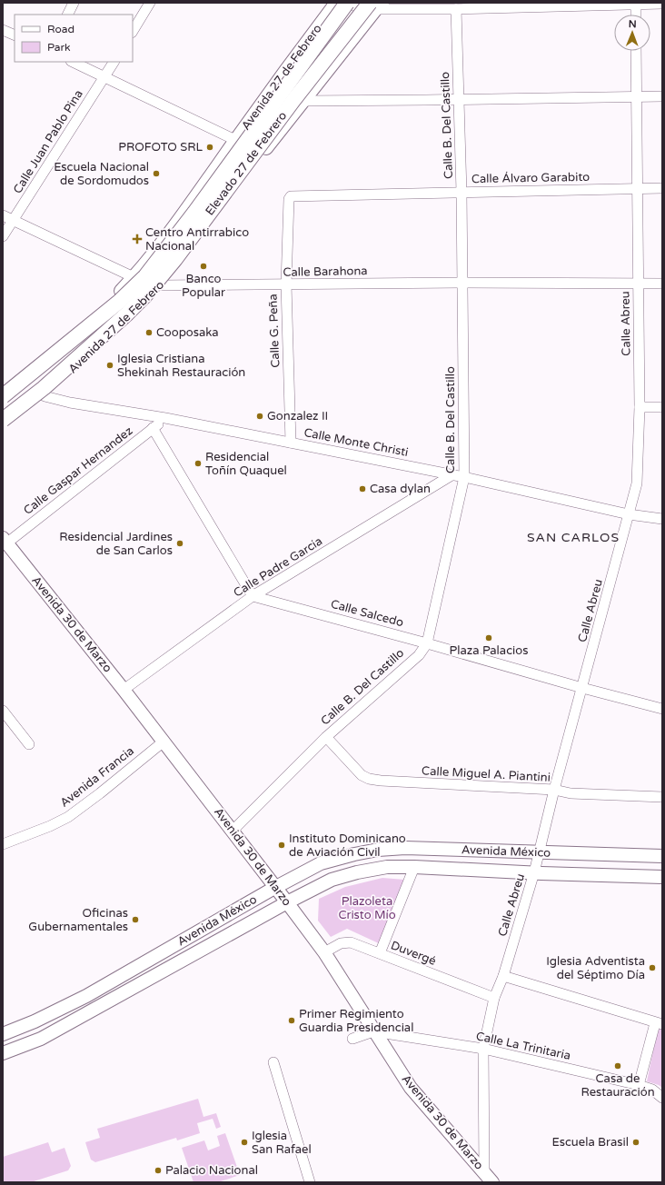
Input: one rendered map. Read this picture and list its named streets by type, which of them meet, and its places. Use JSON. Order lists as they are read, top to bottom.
{
  "streets": {
    "highway": ["Elevado 27 de Febrero"],
    "main road": ["Avenida 27 de Febrero", "Avenida 30 de Marzo", "Avenida México"],
    "street": [
      "Calle B. Del Castillo",
      "Calle Juan Pablo Pina",
      "Calle Álvaro Garabito",
      "Calle Barahona",
      "Calle Abreu",
      "Calle G. Peña",
      "Calle Monte Christi",
      "Calle Gaspar Hernandez",
      "Calle Padre Garcia",
      "Calle Salcedo",
      "Calle Miguel A. Piantini",
      "Avenida Francia",
      "Duvergé",
      "Calle La Trinitaria"
    ]
  },
  "crossings": [
    ["Avenida 27 de Febrero", "Elevado 27 de Febrero"],
    ["Avenida 27 de Febrero", "Calle Barahona"],
    ["Avenida 27 de Febrero", "Calle Monte Christi"],
    ["Calle B. Del Castillo", "Calle Álvaro Garabito"],
    ["Calle B. Del Castillo", "Calle Barahona"],
    ["Calle B. Del Castillo", "Calle Monte Christi"],
    ["Calle B. Del Castillo", "Calle Salcedo"],
    ["Calle B. Del Castillo", "Avenida 30 de Marzo"],
    ["Calle B. Del Castillo", "Calle Miguel A. Piantini"],
    ["Calle Juan Pablo Pina", "Calle Barahona"],
    ["Calle Álvaro Garabito", "Calle Abreu"],
    ["Calle Álvaro Garabito", "Calle G. Peña"],
    ["Calle Barahona", "Calle Abreu"],
    ["Calle Barahona", "Calle G. Peña"],
    ["Calle Abreu", "Calle Monte Christi"],
    ["Calle Abreu", "Calle Salcedo"],
    ["Calle Abreu", "Avenida 30 de Marzo"],
    ["Calle Abreu", "Calle Miguel A. Piantini"],
    ["Calle Abreu", "Avenida México"],
    ["Calle Abreu", "Duvergé"],
    ["Calle Abreu", "Calle La Trinitaria"],
    ["Calle G. Peña", "Calle Monte Christi"],
    ["Calle Monte Christi", "Calle Gaspar Hernandez"],
    ["Calle Monte Christi", "Calle Padre Garcia"],
    ["Calle Gaspar Hernandez", "Avenida 30 de Marzo"],
    ["Calle Padre Garcia", "Calle Salcedo"],
    ["Calle Padre Garcia", "Avenida 30 de Marzo"],
    ["Avenida 30 de Marzo", "Avenida Francia"],
    ["Avenida 30 de Marzo", "Avenida México"],
    ["Avenida 30 de Marzo", "Duvergé"],
    ["Avenida 30 de Marzo", "Calle La Trinitaria"]
  ],
  "districts": ["SAN CARLOS"],
  "parks": ["Plazoleta Cristo Mío"],
  "places": {
    "other": [
      "PROFOTO SRL",
      "Escuela Nacional de Sordomudos",
      "Banco Popular",
      "Cooposaka",
      "Iglesia Cristiana Shekinah Restauración",
      "Gonzalez II",
      "Residencial Toñín Quaquel",
      "Casa dylan",
      "Residencial Jardines de San Carlos",
      "Plaza Palacios",
      "Instituto Dominicano de Aviación Civil",
      "Oficinas Gubernamentales",
      "Iglesia Adventista del Séptimo Día",
      "Primer Regimiento Guardia Presidencial",
      "Casa de Restauración",
      "Iglesia San Rafael",
      "Escuela Brasil",
      "Palacio Nacional"
    ],
    "health": ["Centro Antirrabico Nacional"]
  },
  "legend": ["Road", "Park"],
  "north": "top"
}
